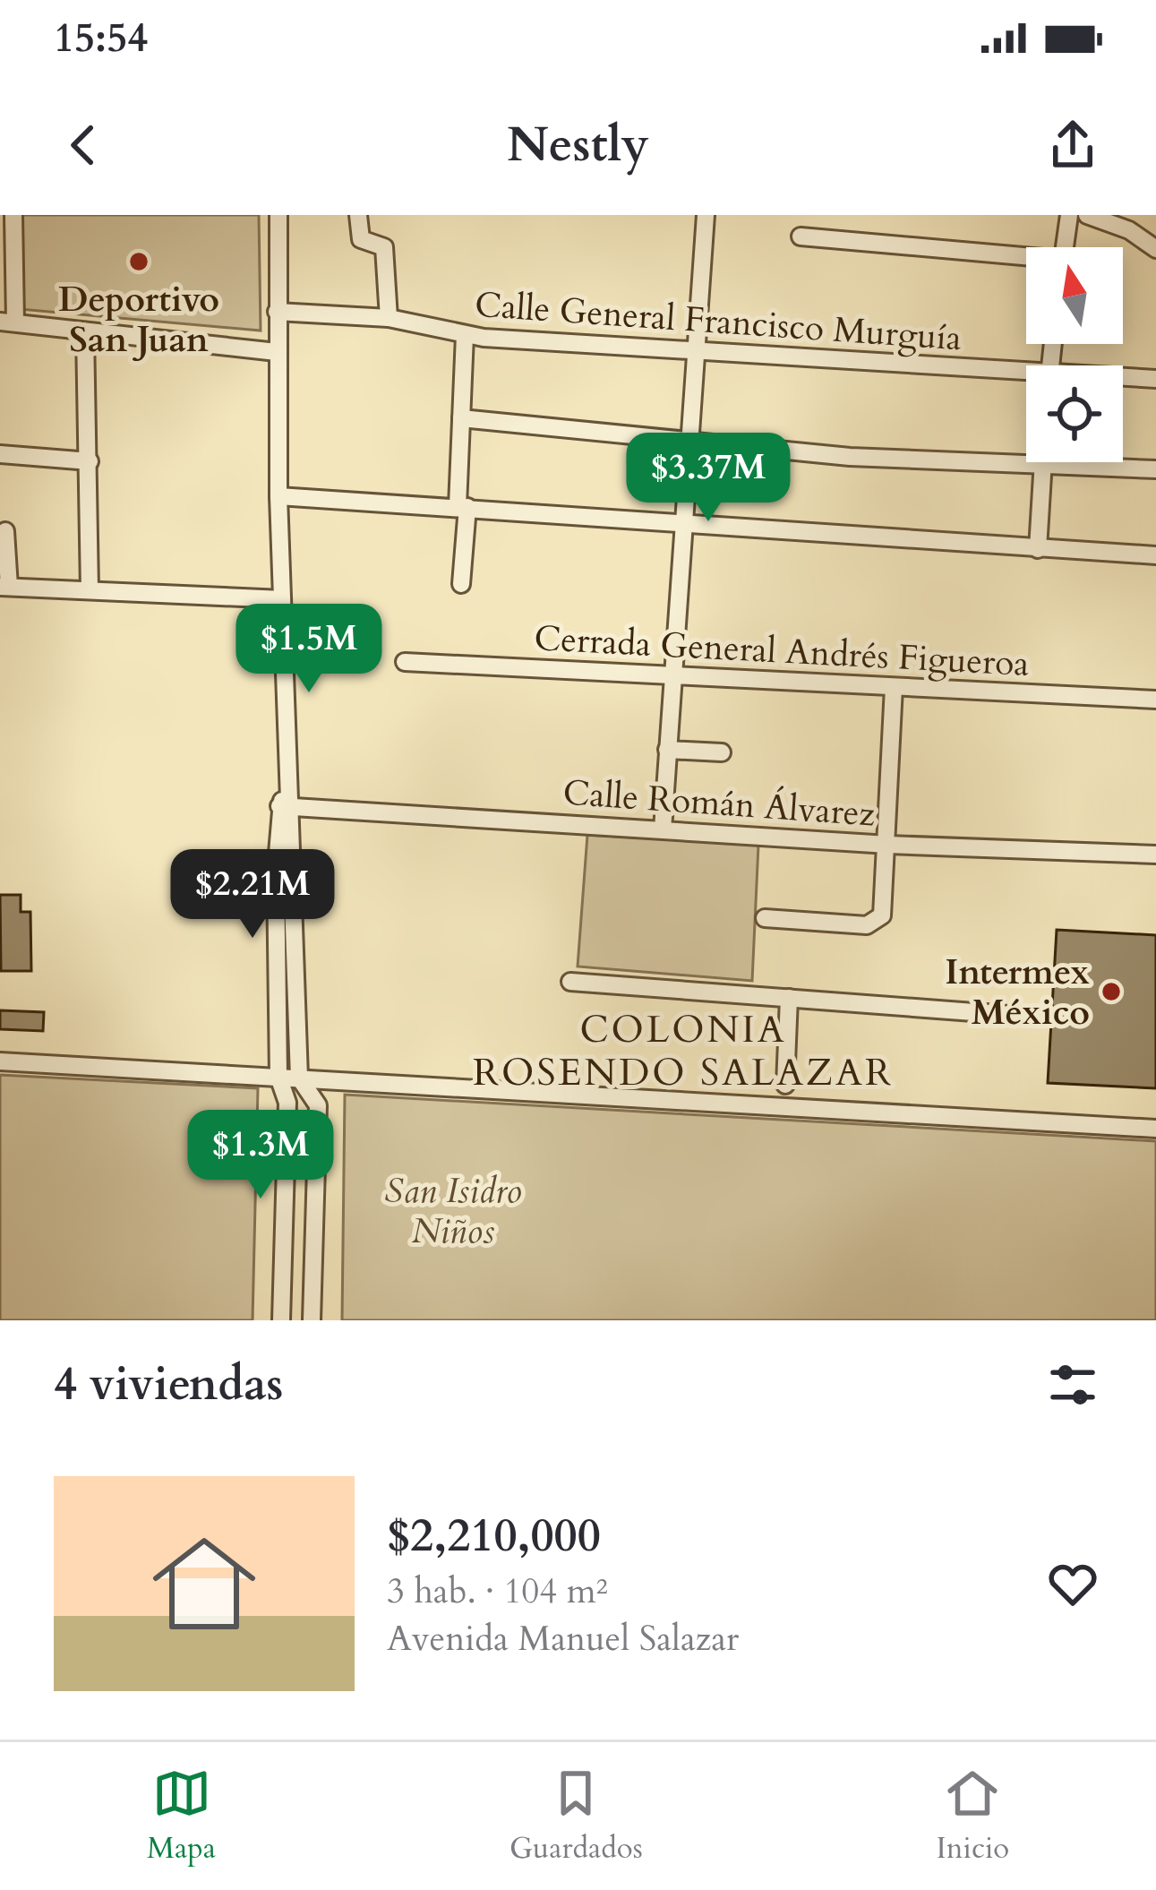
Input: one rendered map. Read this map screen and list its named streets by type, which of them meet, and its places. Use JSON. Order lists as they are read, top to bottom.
{
  "streets": {
    "street": ["Calle General Francisco Murguía", "Cerrada General Andrés Figueroa", "Calle Román Álvarez"]
  },
  "districts": ["COLONIA ROSENDO SALAZAR"],
  "parks": ["San Isidro Niños"],
  "places": ["Deportivo San Juan", "Intermex México"],
  "north": "top",
  "page": {
    "status": "15:54",
    "header": "Nestly",
    "price": [
      "$3.37M",
      "$1.5M",
      "$2.21M",
      "$1.3M"
    ],
    "heading": "4 viviendas",
    "list": [
      {
        "name": "$2,210,000",
        "note": "3 hab. · 104 m² · Avenida Manuel Salazar"
      }
    ],
    "tabs": ["Mapa", "Guardados", "Inicio"]
  }
}
